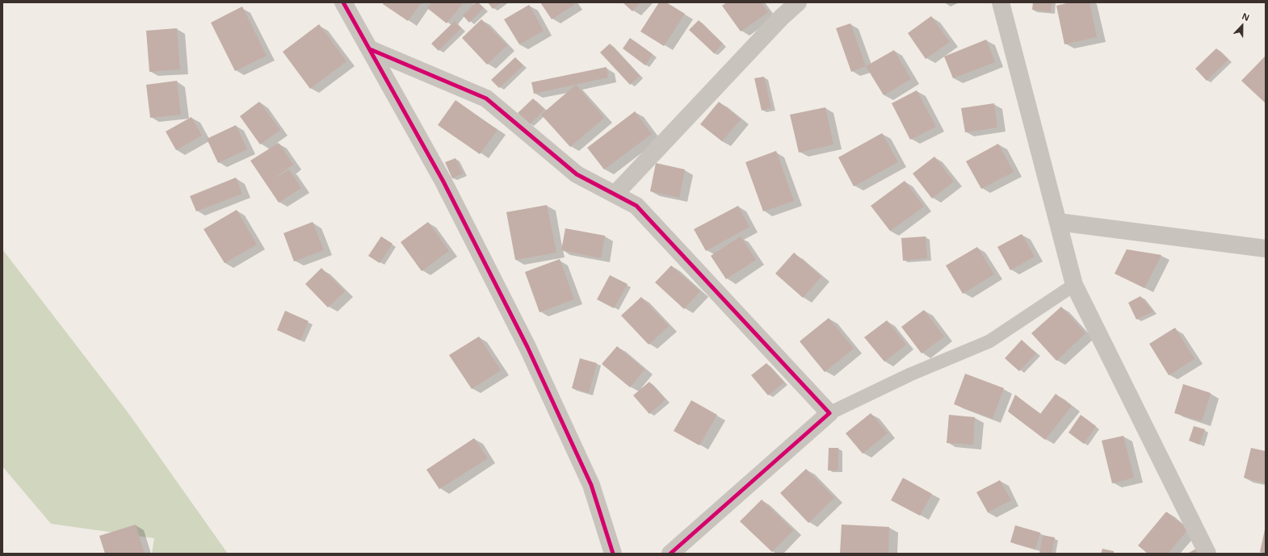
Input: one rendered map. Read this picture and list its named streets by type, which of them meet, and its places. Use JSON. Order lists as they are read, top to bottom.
{
  "north": "top"
}
